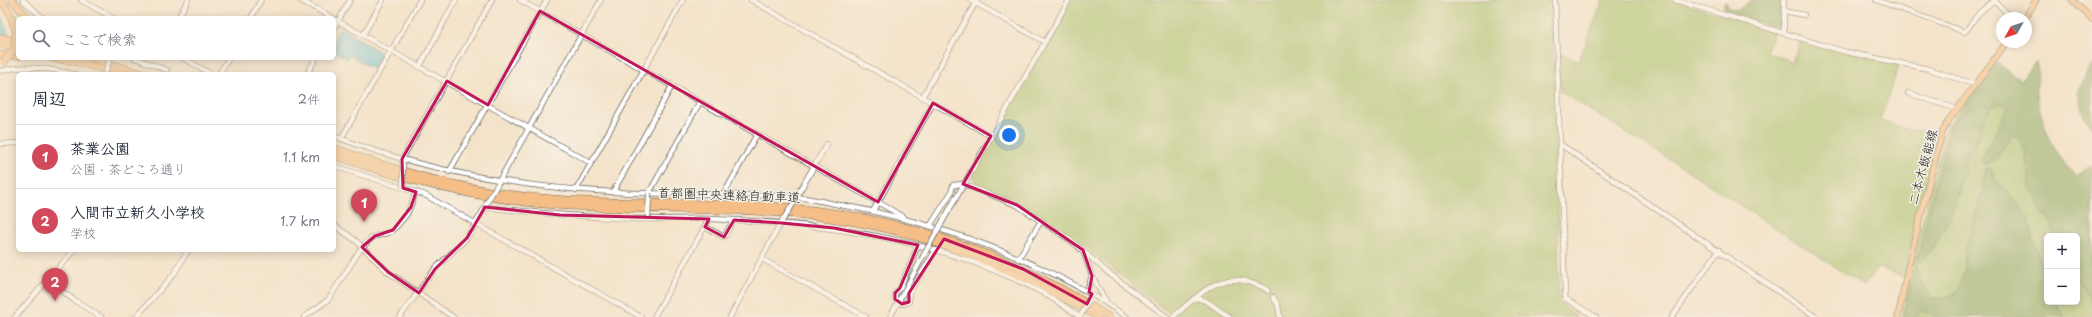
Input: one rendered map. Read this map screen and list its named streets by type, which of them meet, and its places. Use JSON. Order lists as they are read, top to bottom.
{
  "streets": {
    "highway": ["首都圏中央連絡自動車道"],
    "main road": ["二本木飯能線"]
  },
  "north": "bottom left",
  "page": {
    "search": "ここで検索",
    "heading": ["周辺", "2件"],
    "list": [
      {
        "mark": "1",
        "name": "茶業公園",
        "note": "公園 · 茶どころ通り",
        "value": "1.1 km"
      },
      {
        "mark": "2",
        "name": "入間市立新久小学校",
        "note": "学校",
        "value": "1.7 km"
      }
    ],
    "pins": ["1", "2"],
    "map_buttons": ["+", "−"]
  }
}
